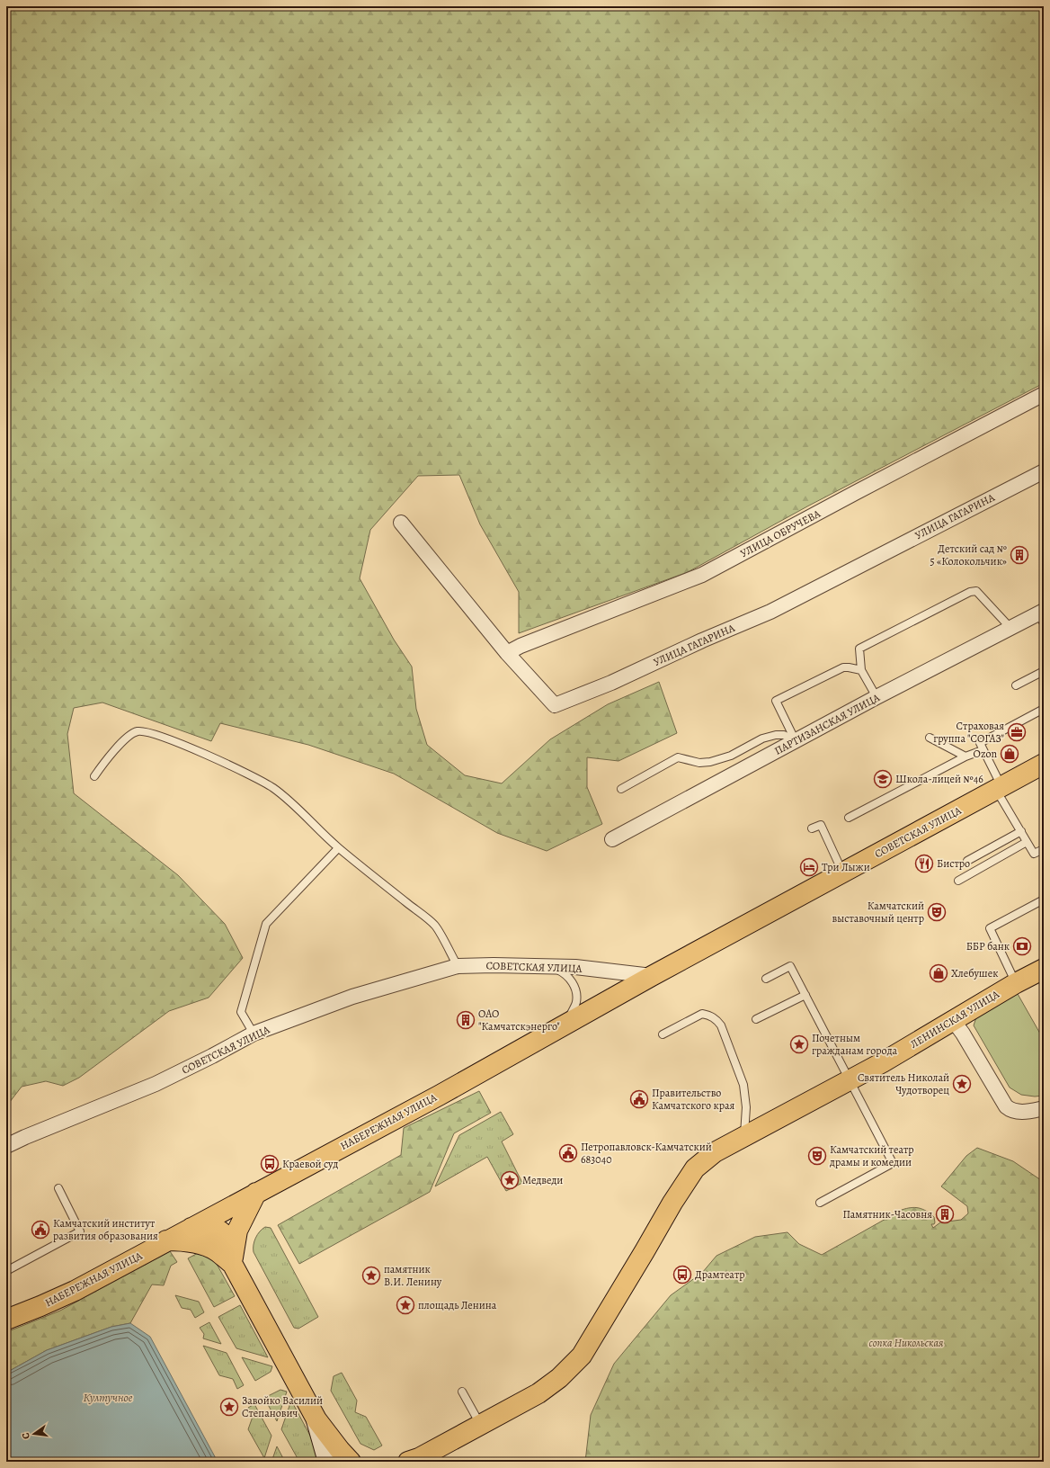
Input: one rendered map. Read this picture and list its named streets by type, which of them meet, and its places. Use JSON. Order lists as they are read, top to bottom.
{
  "streets": {
    "main road": ["СОВЕТСКАЯ УЛИЦА", "ЛЕНИНСКАЯ УЛИЦА", "НАБЕРЕЖНАЯ УЛИЦА"],
    "street": ["УЛИЦА ГАГАРИНА", "УЛИЦА ОБРУЧЕВА", "ПАРТИЗАНСКАЯ УЛИЦА"]
  },
  "crossings": [
    ["УЛИЦА ГАГАРИНА", "УЛИЦА ОБРУЧЕВА"],
    ["СОВЕТСКАЯ УЛИЦА", "НАБЕРЕЖНАЯ УЛИЦА"]
  ],
  "water": ["Култучное"],
  "parks": ["сопка Никольская"],
  "places": {
    "building": ["Детский сад № 5 «Колокольчик»", "ОАО \"Камчатскэнерго\"", "Памятник-Часовня"],
    "office": ["Страховая группа \"СОГАЗ\""],
    "shop": ["Ozon", "Хлебушек"],
    "school or university": ["Школа-лицей №46"],
    "restaurant": ["Бистро"],
    "hotel": ["Три Лыжи"],
    "theatre": ["Камчатский выставочный центр", "Камчатский театр драмы и комедии"],
    "bank": ["ББР банк"],
    "place": [
      "Почетным гражданам города",
      "Святитель Николай Чудотворец",
      "Медведи",
      "памятник В.И. Ленину",
      "площадь Ленина",
      "Завойко Василий Степанович"
    ],
    "public building": ["Правительство Камчатского края", "Петропавловск-Камчатский 683040", "Камчатский институт развития образования"],
    "bus stop": ["Краевой суд", "Драмтеатр"]
  },
  "north": "left"
}
